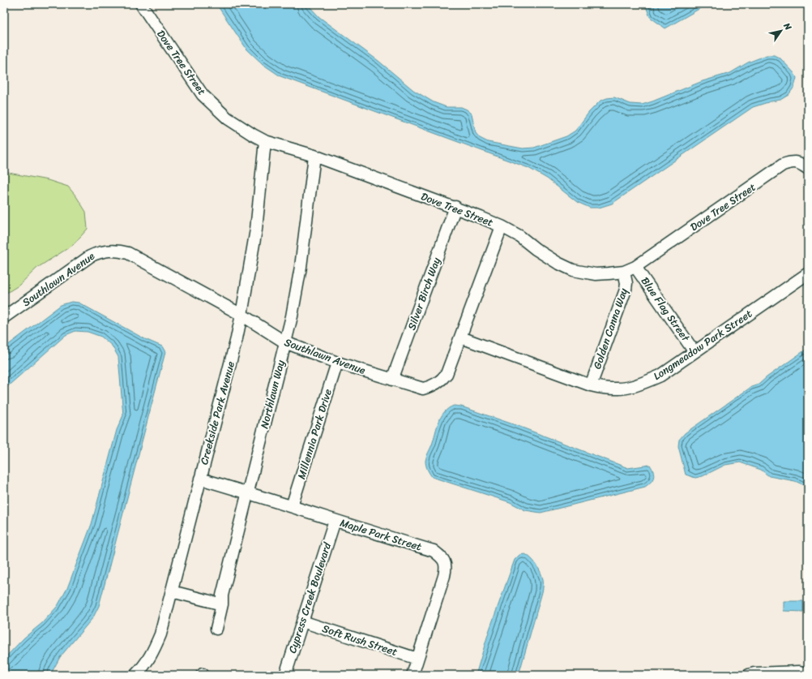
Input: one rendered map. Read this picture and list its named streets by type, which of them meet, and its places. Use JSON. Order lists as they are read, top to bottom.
{
  "streets": {
    "street": [
      "Dove Tree Street",
      "Southlawn Avenue",
      "Silver Birch Way",
      "Blue Flag Street",
      "Golden Canna Way",
      "Longmeadow Park Street",
      "Northlawn Way",
      "Creekside Park Avenue",
      "Millennia Park Drive",
      "Maple Park Street",
      "Cypress Creek Boulevard",
      "Soft Rush Street"
    ]
  },
  "crossings": [
    ["Dove Tree Street", "Southlawn Avenue"],
    ["Dove Tree Street", "Silver Birch Way"],
    ["Dove Tree Street", "Blue Flag Street"],
    ["Dove Tree Street", "Golden Canna Way"],
    ["Dove Tree Street", "Northlawn Way"],
    ["Dove Tree Street", "Creekside Park Avenue"],
    ["Southlawn Avenue", "Silver Birch Way"],
    ["Southlawn Avenue", "Longmeadow Park Street"],
    ["Southlawn Avenue", "Northlawn Way"],
    ["Southlawn Avenue", "Creekside Park Avenue"],
    ["Southlawn Avenue", "Millennia Park Drive"],
    ["Blue Flag Street", "Longmeadow Park Street"],
    ["Golden Canna Way", "Longmeadow Park Street"],
    ["Northlawn Way", "Maple Park Street"],
    ["Creekside Park Avenue", "Maple Park Street"],
    ["Millennia Park Drive", "Maple Park Street"],
    ["Maple Park Street", "Cypress Creek Boulevard"],
    ["Maple Park Street", "Soft Rush Street"],
    ["Cypress Creek Boulevard", "Soft Rush Street"]
  ],
  "north": "top right"
}
